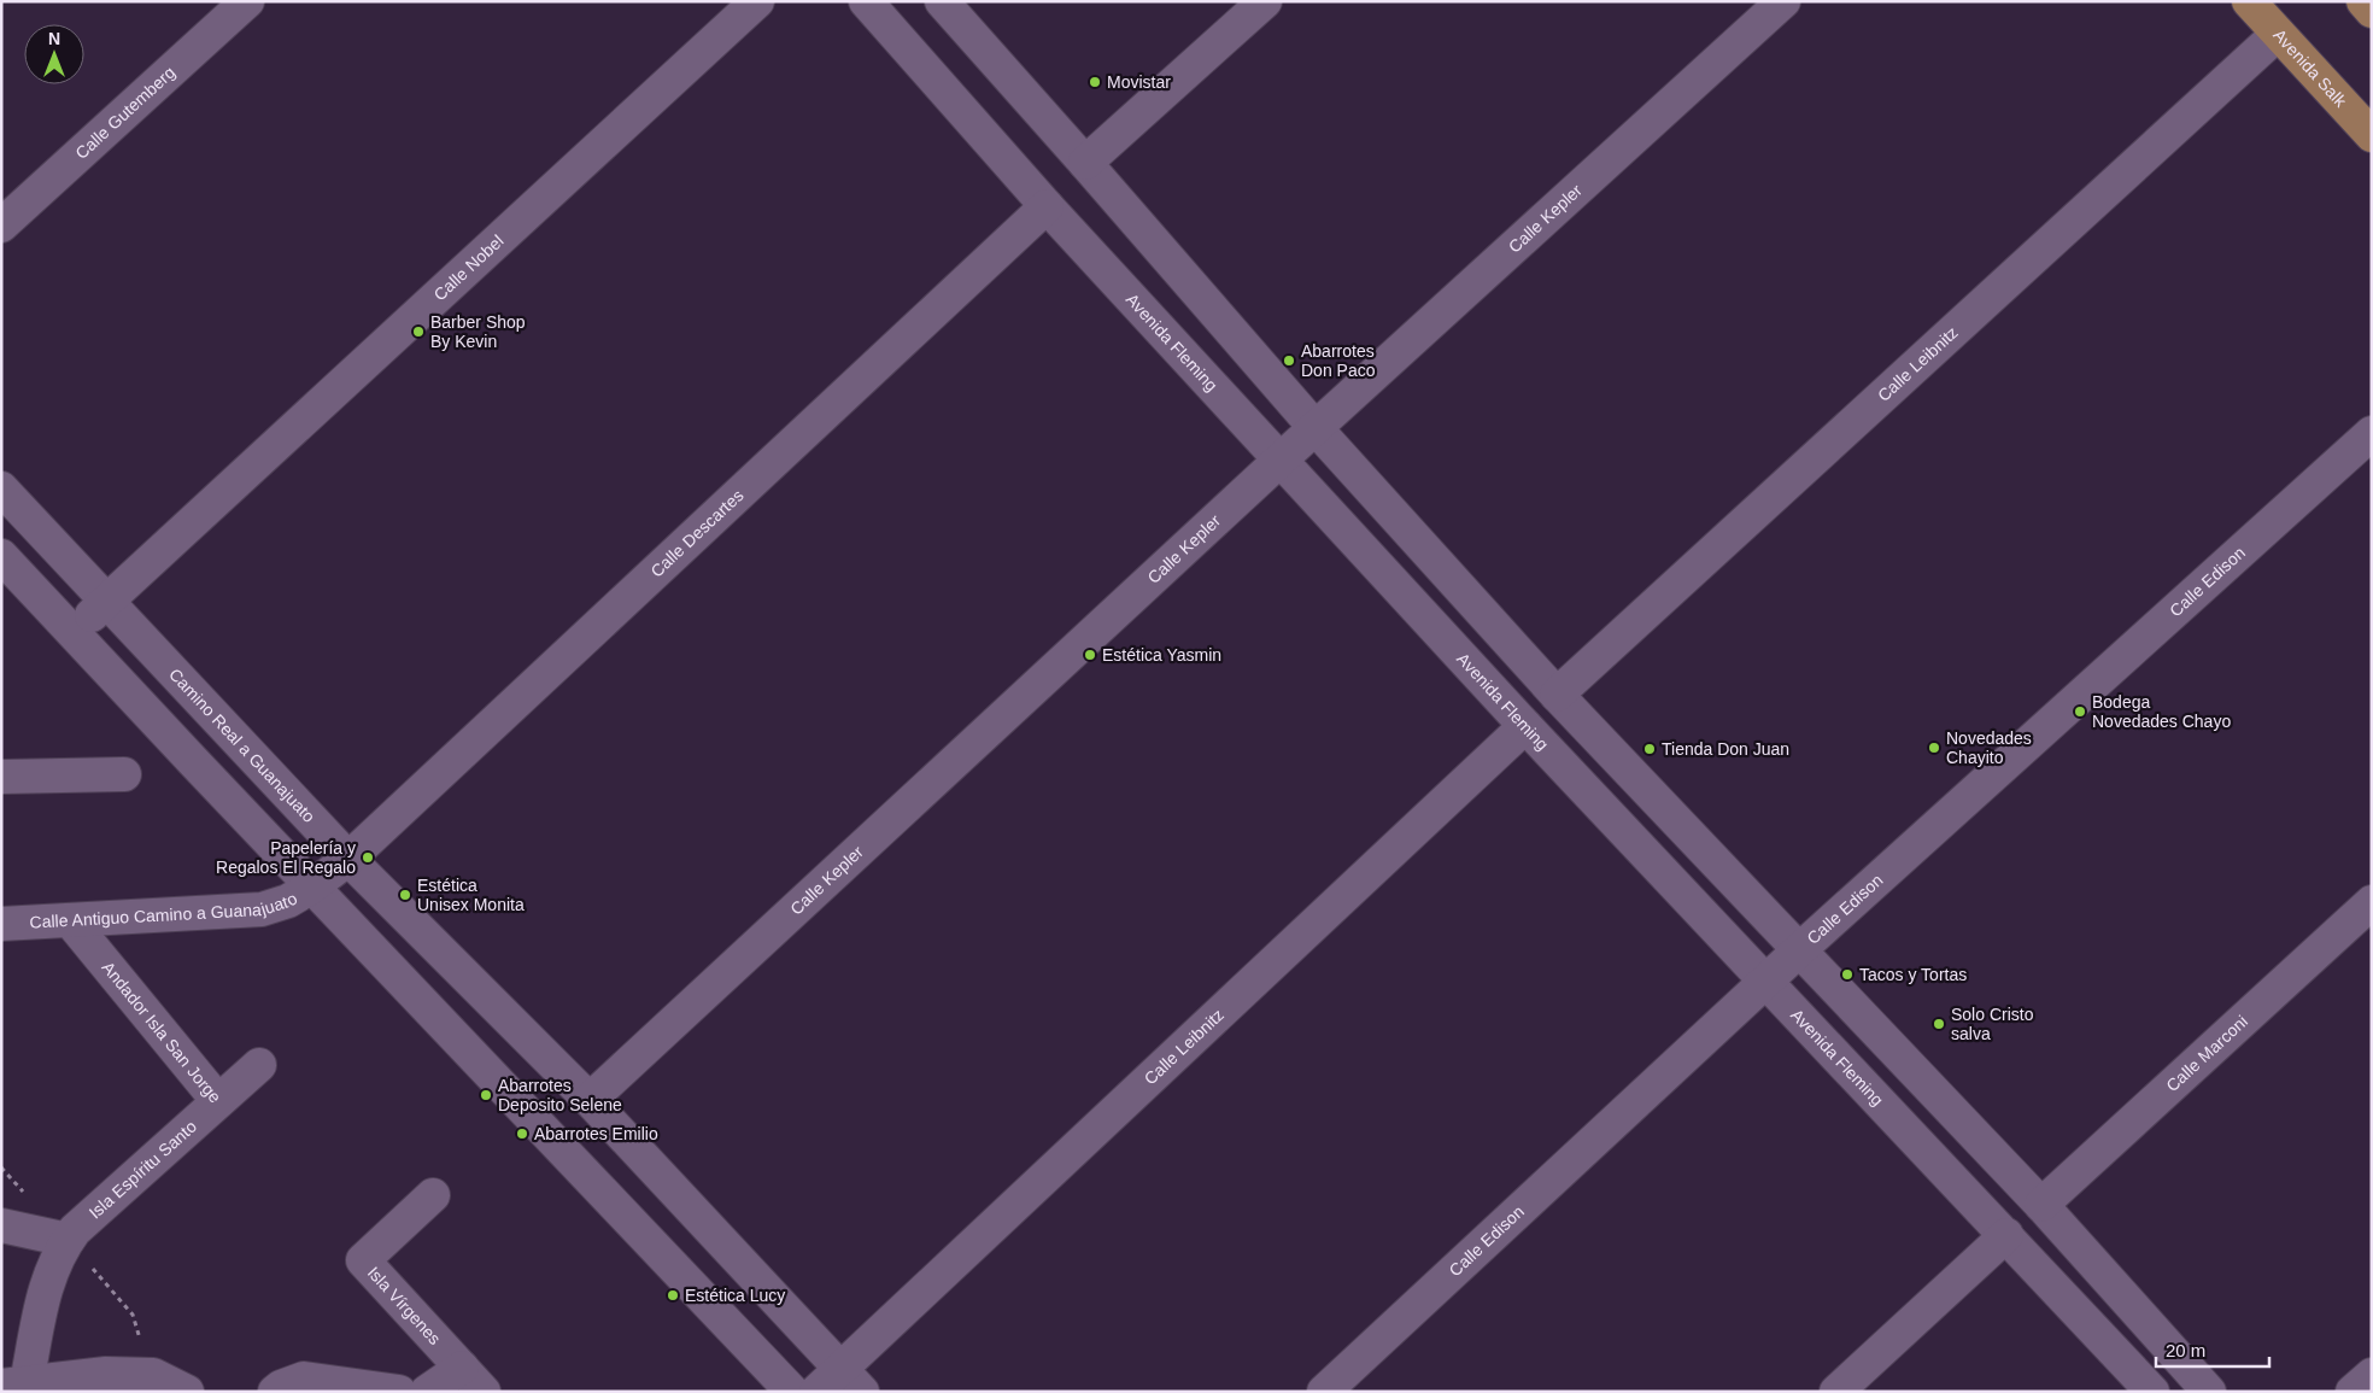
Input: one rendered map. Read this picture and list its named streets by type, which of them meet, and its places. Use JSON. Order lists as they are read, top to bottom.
{
  "streets": {
    "main road": ["Avenida Salk"],
    "street": [
      "Calle Gutemberg",
      "Calle Kepler",
      "Calle Nobel",
      "Avenida Fleming",
      "Calle Leibnitz",
      "Calle Descartes",
      "Calle Edison",
      "Camino Real a Guanajuato",
      "Calle Antiguo Camino a Guanajuato",
      "Andador Isla San Jorge",
      "Calle Marconi",
      "Isla Espíritu Santo",
      "Isla Vírgenes"
    ]
  },
  "crossings": [
    ["Avenida Salk", "Calle Leibnitz"],
    ["Calle Kepler", "Avenida Fleming"],
    ["Calle Kepler", "Camino Real a Guanajuato"],
    ["Calle Nobel", "Camino Real a Guanajuato"],
    ["Avenida Fleming", "Calle Leibnitz"],
    ["Avenida Fleming", "Calle Descartes"],
    ["Avenida Fleming", "Calle Edison"],
    ["Calle Leibnitz", "Camino Real a Guanajuato"],
    ["Calle Descartes", "Camino Real a Guanajuato"],
    ["Calle Descartes", "Calle Antiguo Camino a Guanajuato"],
    ["Camino Real a Guanajuato", "Calle Antiguo Camino a Guanajuato"],
    ["Calle Antiguo Camino a Guanajuato", "Andador Isla San Jorge"],
    ["Andador Isla San Jorge", "Isla Espíritu Santo"]
  ],
  "places": [
    "Movistar",
    "Barber Shop By Kevin",
    "Abarrotes Don Paco",
    "Estética Yasmin",
    "Bodega Novedades Chayo",
    "Novedades Chayito",
    "Tienda Don Juan",
    "Papelería y Regalos El Regalo",
    "Estética Unisex Monita",
    "Tacos y Tortas",
    "Solo Cristo salva",
    "Abarrotes Deposito Selene",
    "Abarrotes Emilio",
    "Estética Lucy"
  ],
  "scale_bar": "20 m",
  "north": "top"
}
